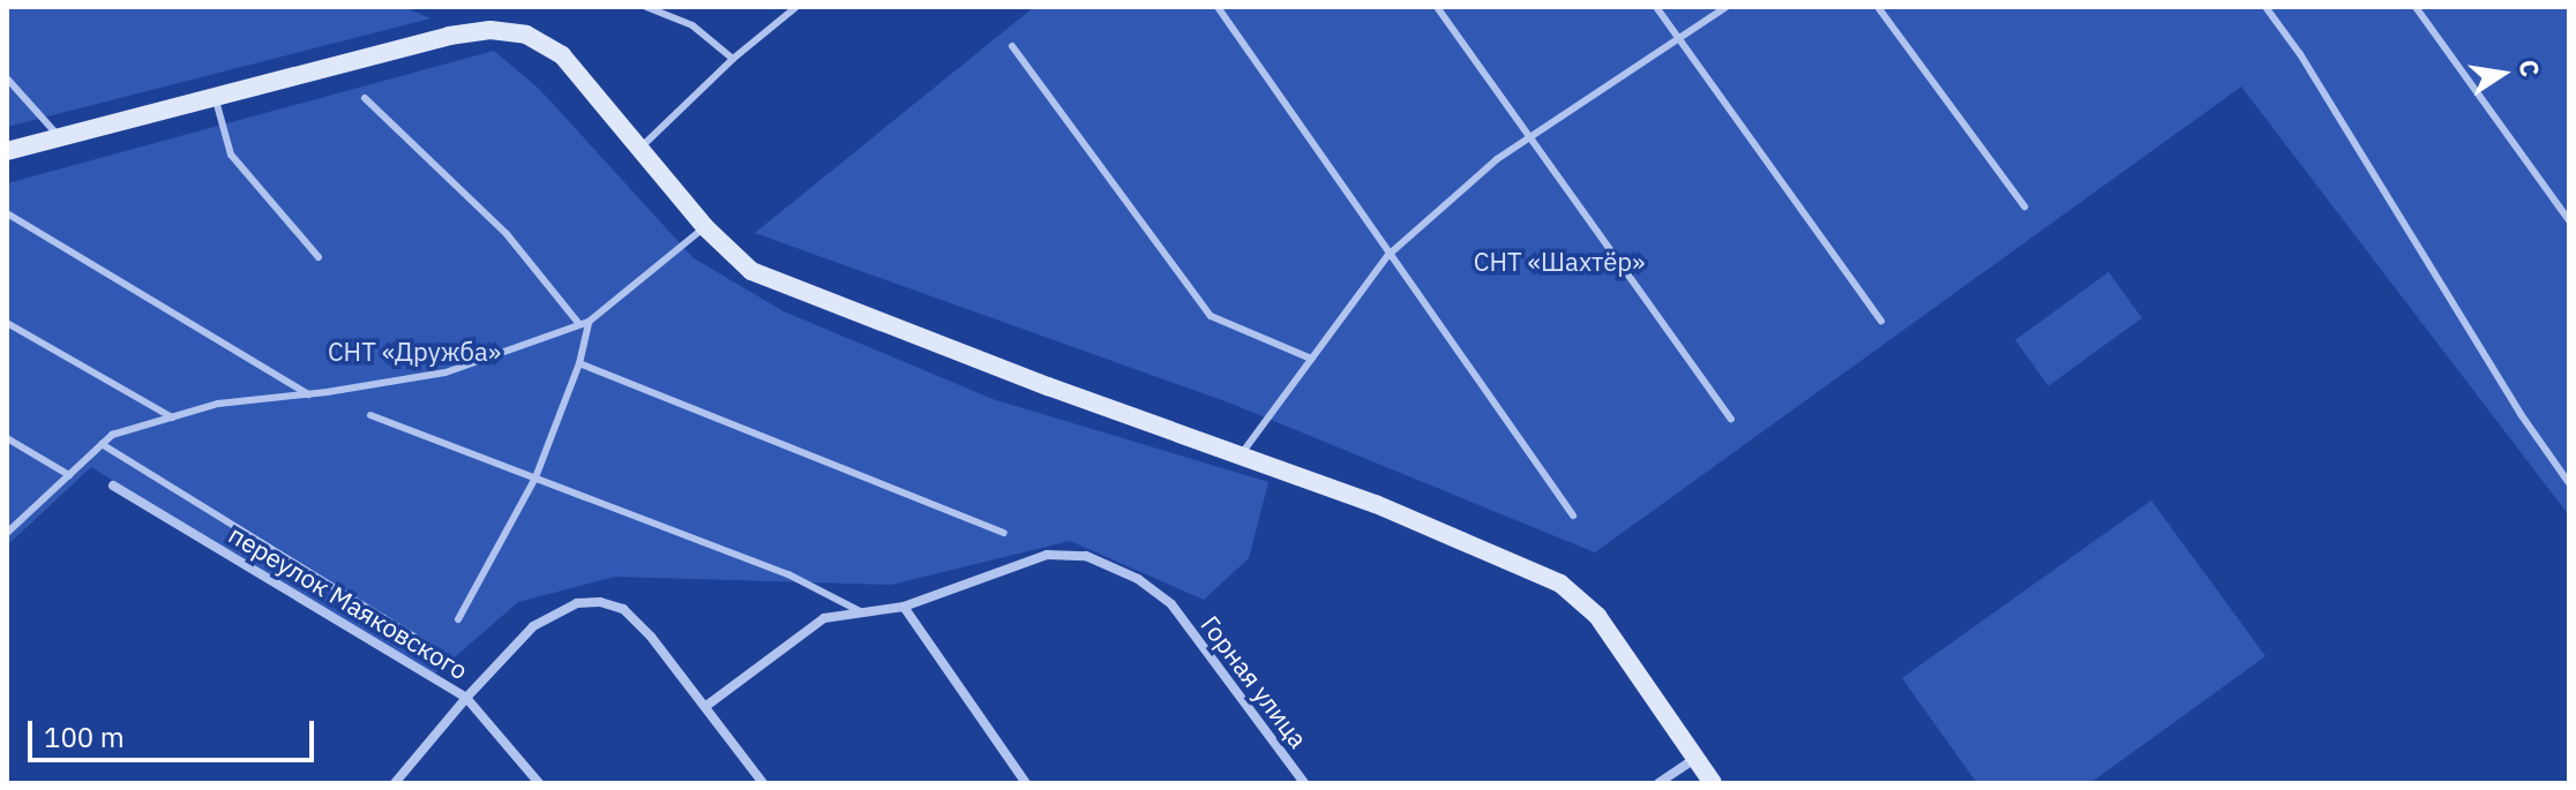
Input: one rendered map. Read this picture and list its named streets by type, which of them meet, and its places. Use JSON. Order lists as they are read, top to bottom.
{
  "streets": {
    "street": ["переулок Маяковского", "Горная улица"]
  },
  "parks": ["СНТ «Шахтёр»", "СНТ «Дружба»"],
  "scale_bar": "100 m",
  "north": "right"
}
